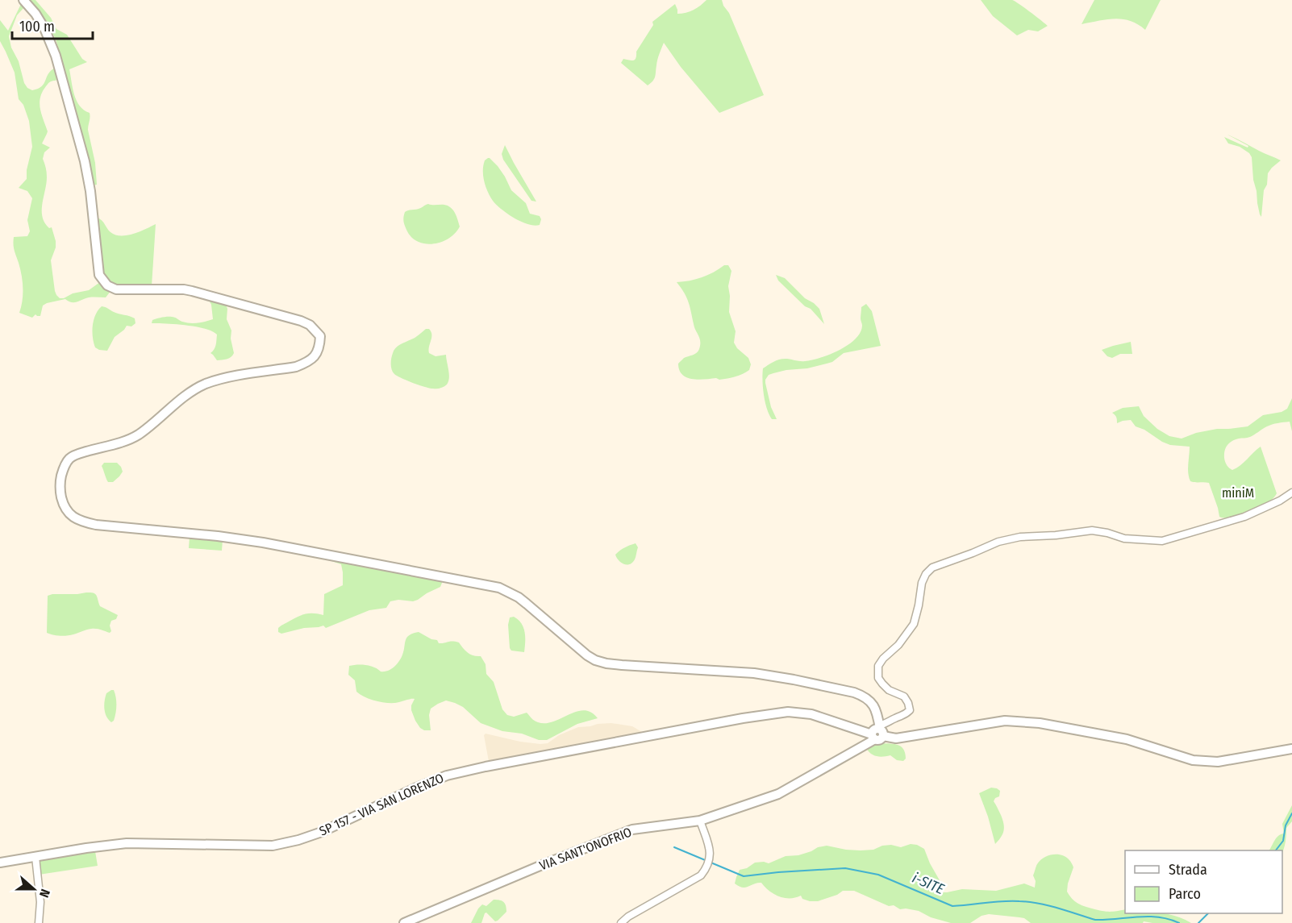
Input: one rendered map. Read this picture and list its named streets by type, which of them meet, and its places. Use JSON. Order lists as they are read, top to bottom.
{
  "streets": {
    "street": ["SP 157 - VIA SAN LORENZO", "VIA SANT'ONOFRIO"]
  },
  "crossings": [
    ["SP 157 - VIA SAN LORENZO", "VIA SANT'ONOFRIO"]
  ],
  "water": ["i-SITE"],
  "parks": ["miniM"],
  "legend": ["Strada", "Parco"],
  "scale_bar": "100 m",
  "north": "right"
}
